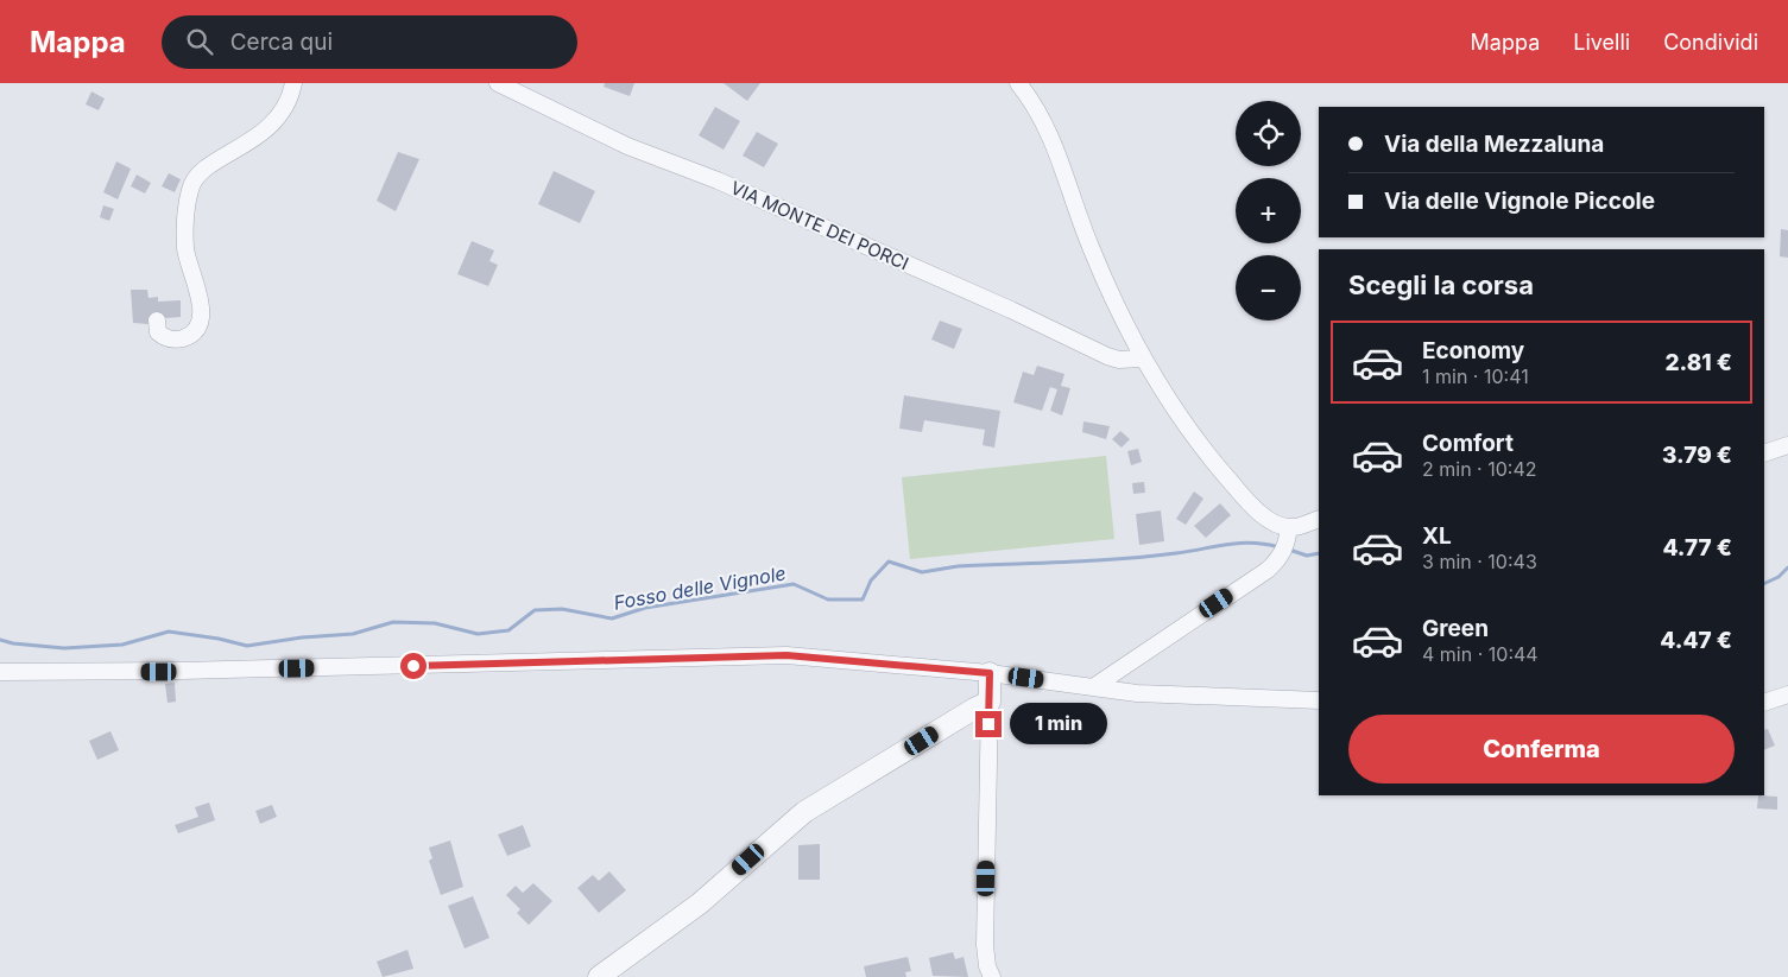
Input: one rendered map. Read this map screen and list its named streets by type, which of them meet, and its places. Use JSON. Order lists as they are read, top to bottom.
{
  "streets": {
    "street": ["VIA MONTE DEI PORCI"]
  },
  "water": ["Fosso delle Vignole"],
  "page": {
    "header": "Mappa",
    "search": "Cerca qui",
    "nav": ["Mappa", "Livelli", "Condividi"],
    "map_buttons": ["+", "−"],
    "banner": ["Via della Mezzaluna", "Via delle Vignole Piccole"],
    "heading": "Scegli la corsa",
    "list": [
      {
        "name": "Economy",
        "note": "1 min · 10:41",
        "value": "2.81 €"
      },
      {
        "name": "Comfort",
        "note": "2 min · 10:42",
        "value": "3.79 €"
      },
      {
        "name": "XL",
        "note": "3 min · 10:43",
        "value": "4.77 €"
      },
      {
        "name": "Green",
        "note": "4 min · 10:44",
        "value": "4.47 €"
      }
    ],
    "bubble": "1 min",
    "buttons": "Conferma"
  }
}
